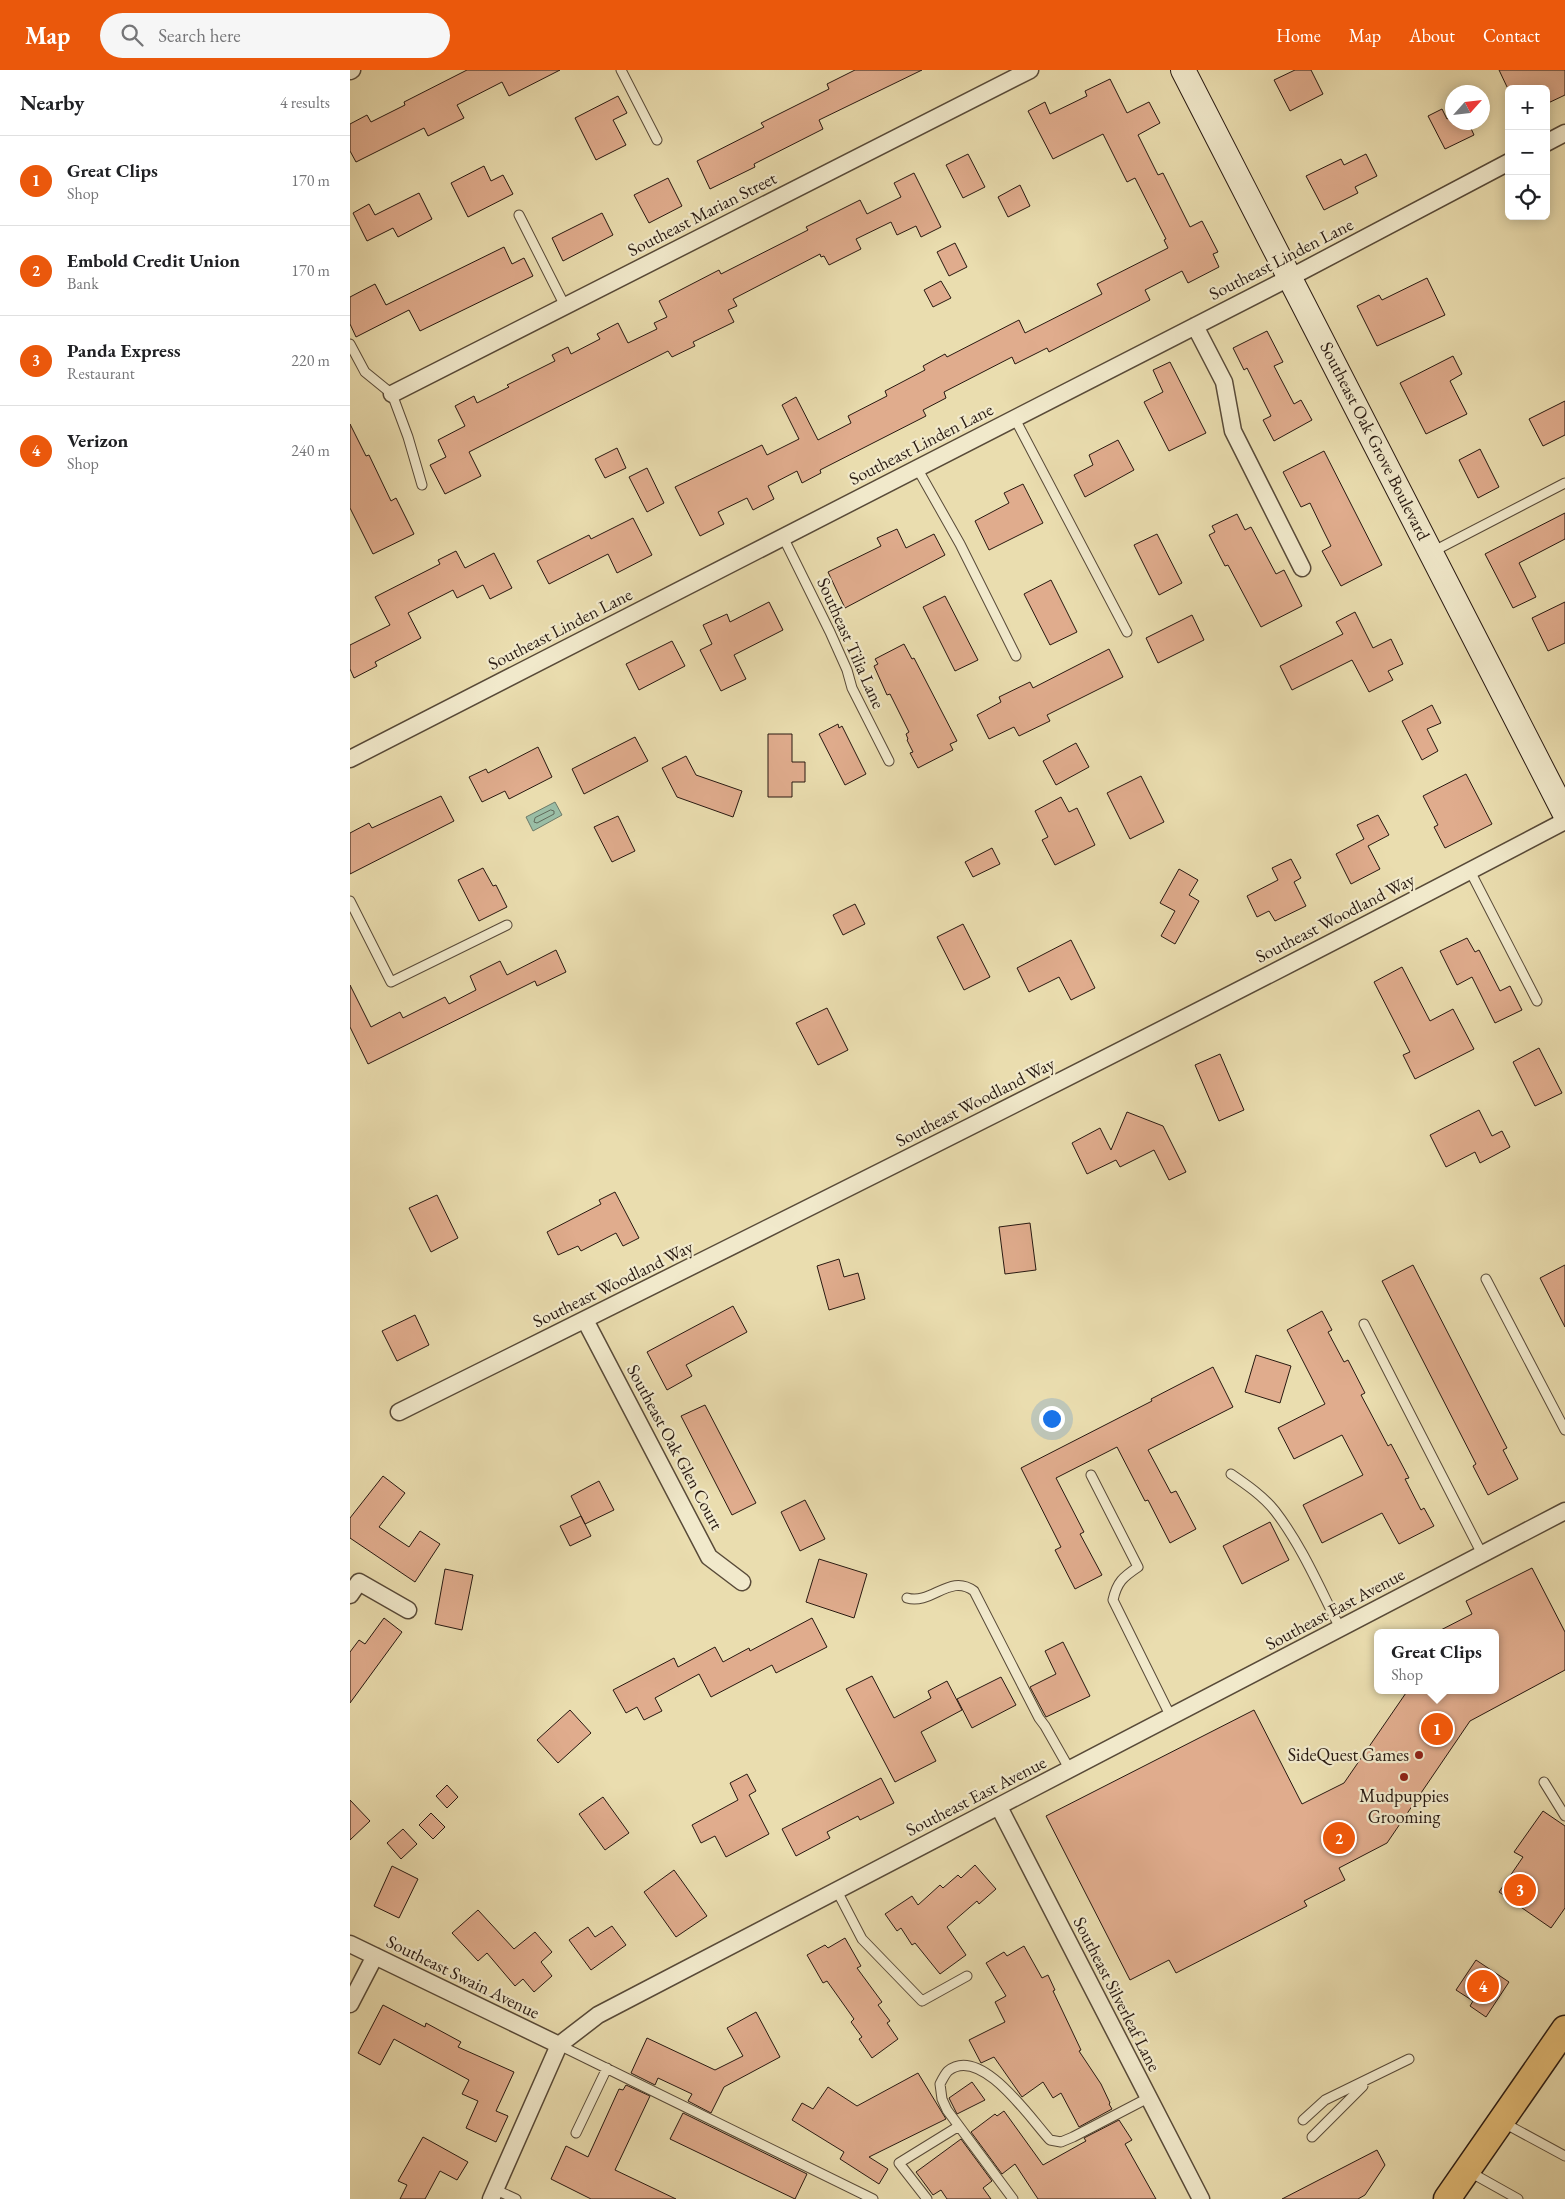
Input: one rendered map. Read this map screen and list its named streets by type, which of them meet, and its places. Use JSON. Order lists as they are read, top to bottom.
{
  "streets": {
    "street": [
      "Southeast Marian Street",
      "Southeast Linden Lane",
      "Southeast Oak Grove Boulevard",
      "Southeast Woodland Way",
      "Southeast Oak Glen Court",
      "Southeast East Avenue",
      "Southeast Swain Avenue",
      "Southeast Silverleaf Lane"
    ],
    "lane": ["Southeast Tilia Lane"]
  },
  "crossings": [
    ["Southeast Linden Lane", "Southeast Oak Grove Boulevard"],
    ["Southeast Linden Lane", "Southeast Tilia Lane"],
    ["Southeast Woodland Way", "Southeast Oak Glen Court"],
    ["Southeast East Avenue", "Southeast Swain Avenue"],
    ["Southeast East Avenue", "Southeast Silverleaf Lane"]
  ],
  "places": ["SideQuest Games", "Mudpuppies Grooming"],
  "north": "top right",
  "page": {
    "header": "Map",
    "search": "Search here",
    "nav": [
      "Home",
      "Map",
      "About",
      "Contact"
    ],
    "heading": ["Nearby", "4 results"],
    "map_buttons": ["+", "−"],
    "list": [
      {
        "mark": "1",
        "name": "Great Clips",
        "note": "Shop",
        "value": "170 m"
      },
      {
        "mark": "2",
        "name": "Embold Credit Union",
        "note": "Bank",
        "value": "170 m"
      },
      {
        "mark": "3",
        "name": "Panda Express",
        "note": "Restaurant",
        "value": "220 m"
      },
      {
        "mark": "4",
        "name": "Verizon",
        "note": "Shop",
        "value": "240 m"
      }
    ],
    "popup": ["Great Clips", "Shop"],
    "pins": [
      "1",
      "2",
      "3",
      "4"
    ]
  }
}
